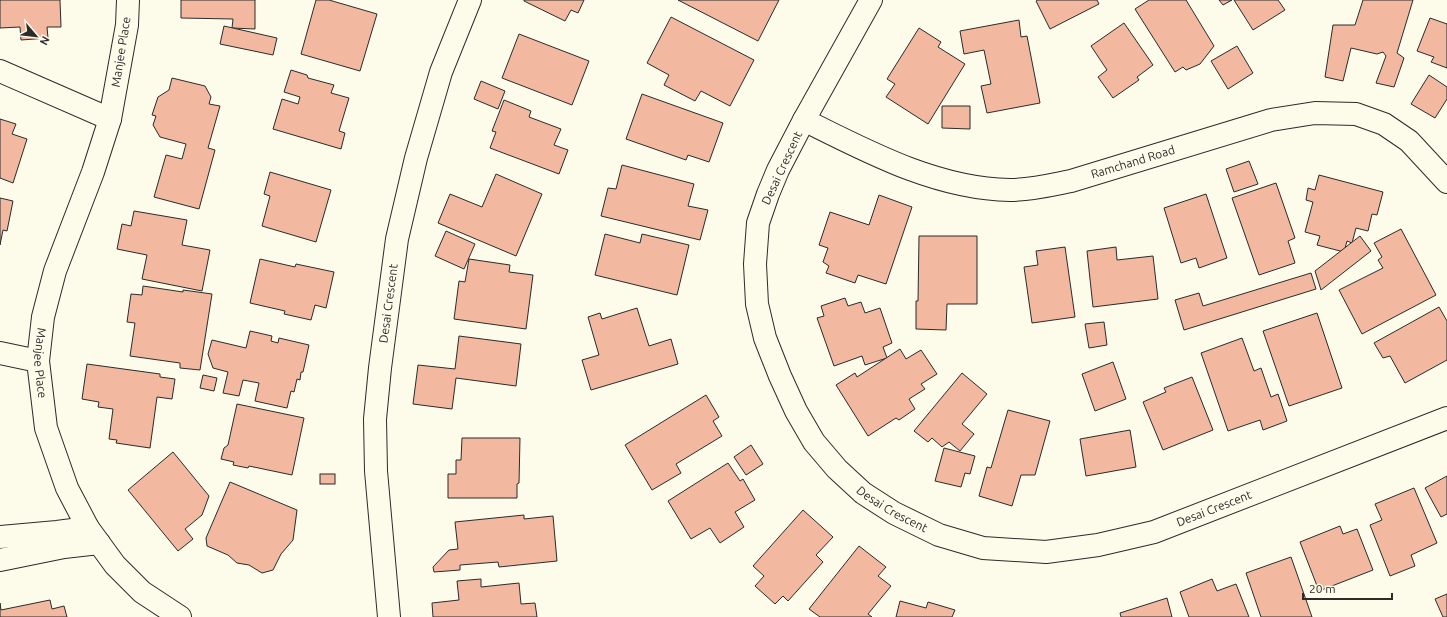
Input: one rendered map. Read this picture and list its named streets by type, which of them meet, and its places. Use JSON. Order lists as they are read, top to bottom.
{
  "streets": {
    "street": ["Manjee Place", "Ramchand Road", "Desai Crescent"]
  },
  "crossings": [
    ["Ramchand Road", "Desai Crescent"]
  ],
  "scale_bar": "20 m",
  "north": "bottom right"
}
